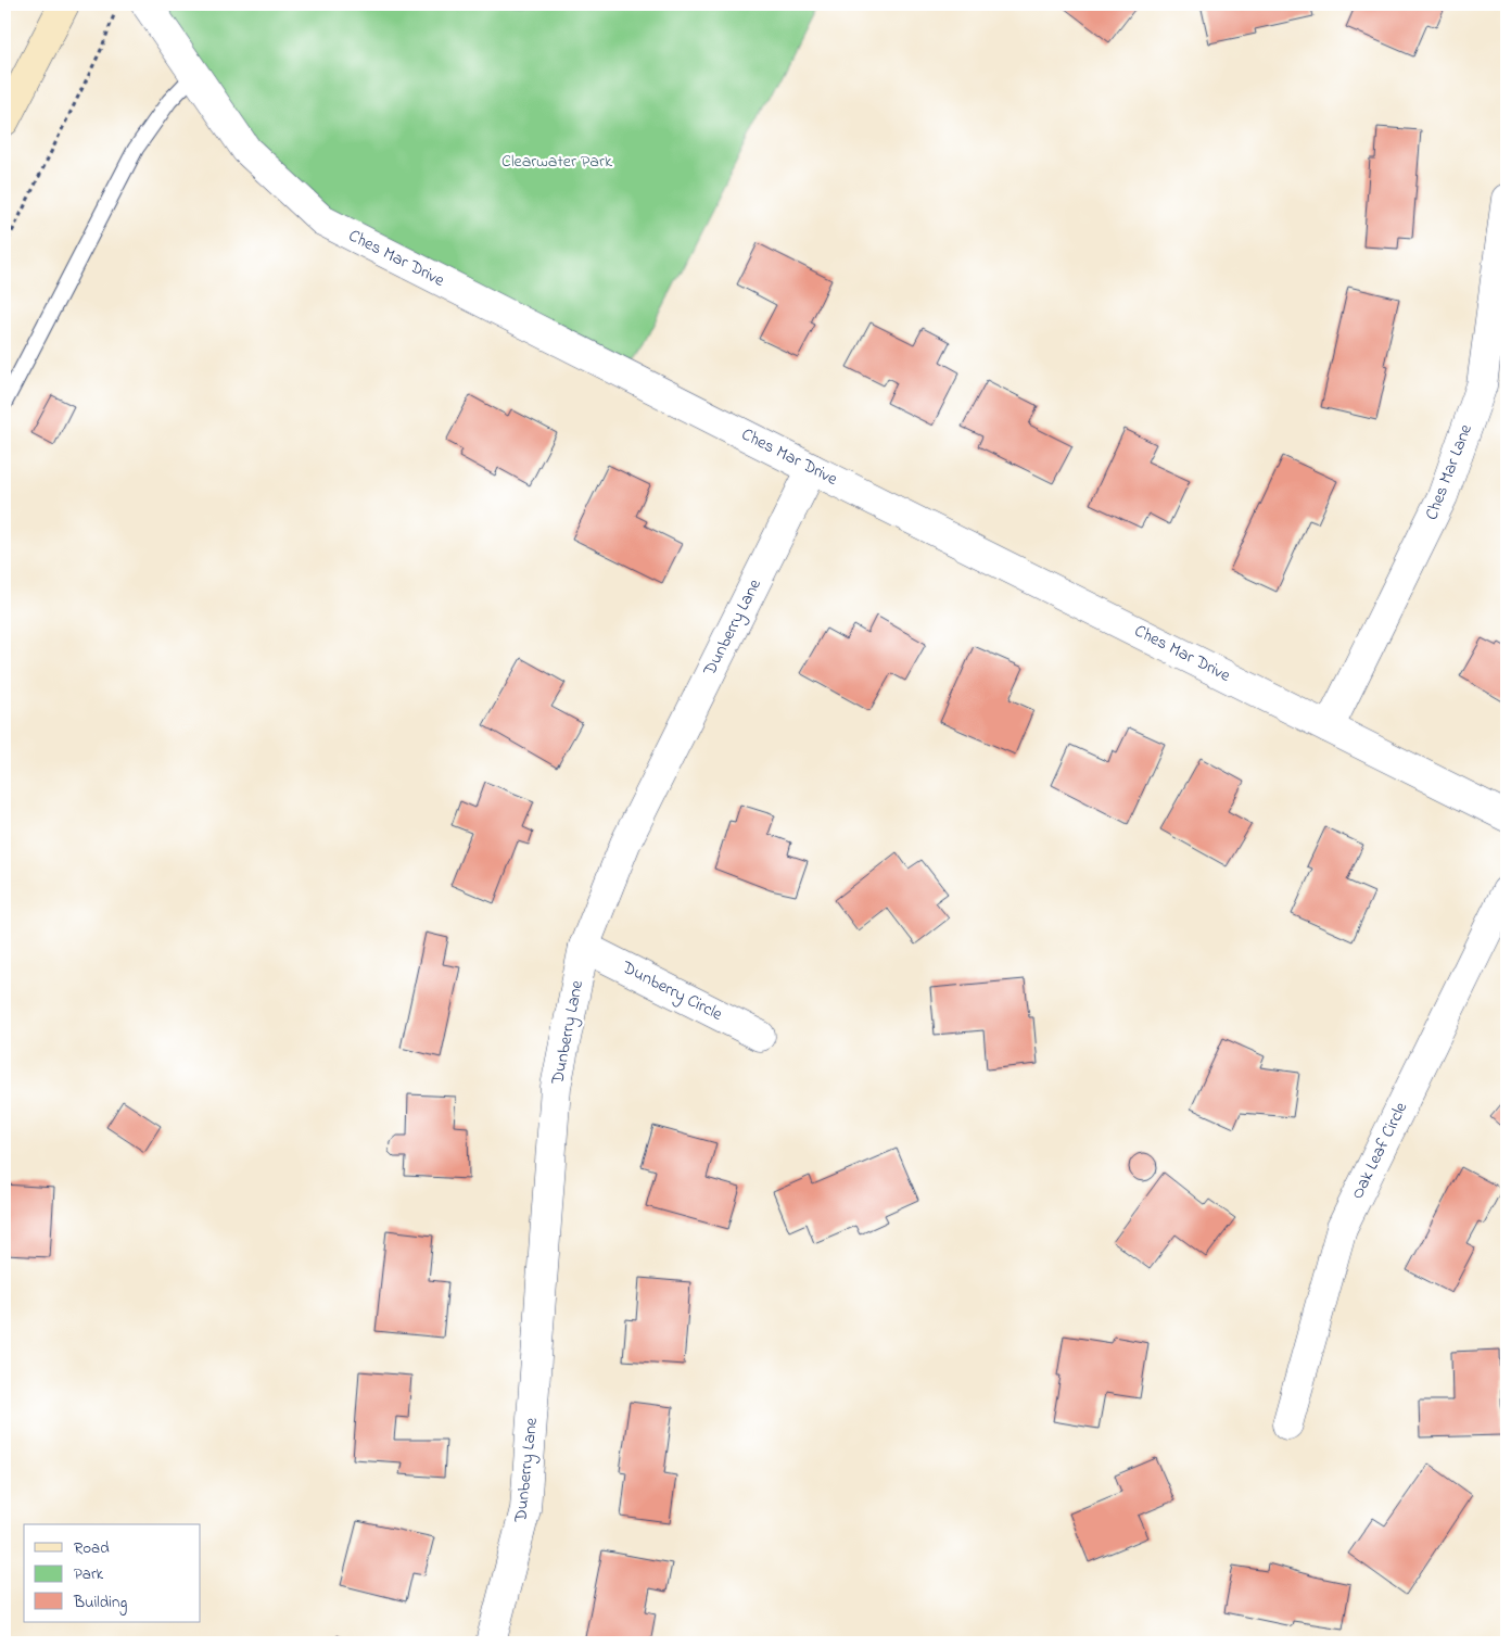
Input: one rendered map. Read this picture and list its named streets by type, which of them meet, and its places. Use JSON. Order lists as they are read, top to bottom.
{
  "streets": {
    "street": [
      "Ches Mar Drive",
      "Ches Mar Lane",
      "Dunberry Lane",
      "Dunberry Circle",
      "Oak Leaf Circle"
    ]
  },
  "crossings": [
    ["Ches Mar Drive", "Ches Mar Lane"],
    ["Ches Mar Drive", "Dunberry Lane"],
    ["Dunberry Lane", "Dunberry Circle"]
  ],
  "parks": ["Clearwater Park"],
  "legend": ["Road", "Park", "Building"]
}
